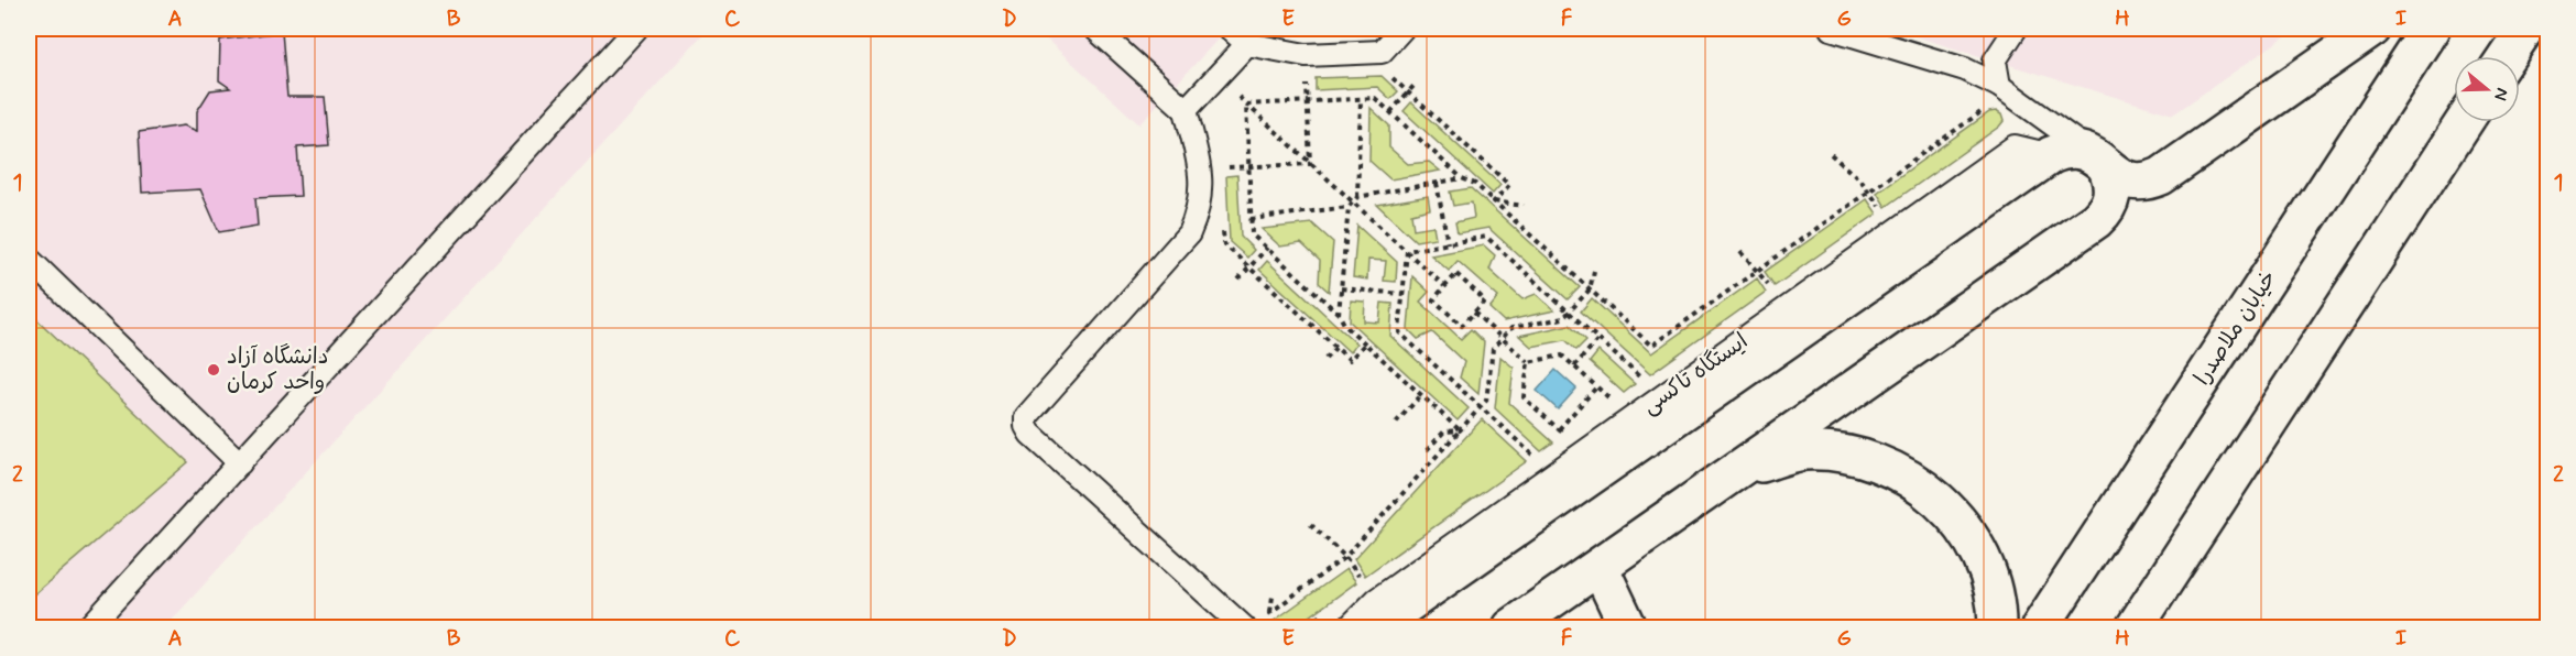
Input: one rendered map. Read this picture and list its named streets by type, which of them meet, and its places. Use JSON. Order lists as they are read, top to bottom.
{
  "streets": {
    "street": ["خیابان ملاصدرا"],
    "lane": ["ایستگاه تاکسی"]
  },
  "places": ["دانشگاه آزاد واحد کرمان"],
  "north": "right",
  "grid": {
    "columns": [
      "A",
      "B",
      "C",
      "D",
      "E",
      "F",
      "G",
      "H",
      "I"
    ],
    "rows": ["1", "2"]
  }
}
